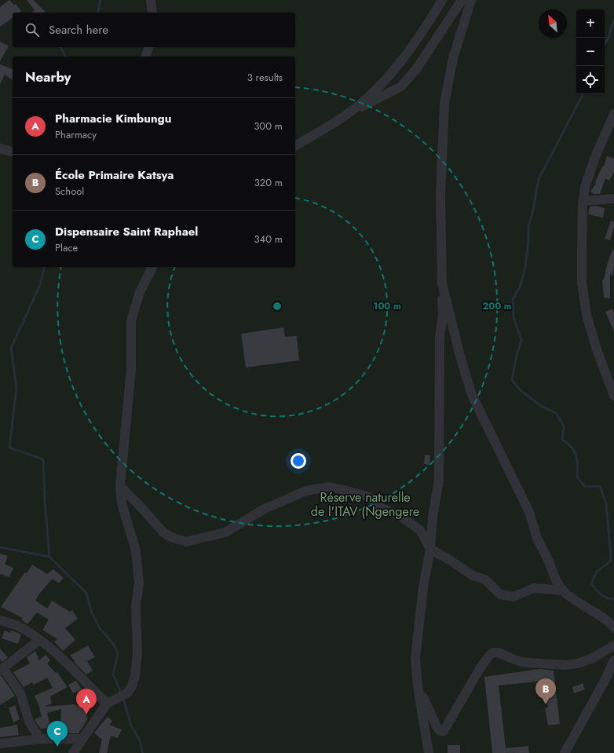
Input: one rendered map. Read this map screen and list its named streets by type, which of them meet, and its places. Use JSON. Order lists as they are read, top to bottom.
{
  "parks": ["Réserve naturelle de l'ITAV (Ngengere"],
  "north": "top left",
  "page": {
    "map_buttons": ["+", "−"],
    "search": "Search here",
    "heading": ["Nearby", "3 results"],
    "list": [
      {
        "mark": "A",
        "name": "Pharmacie Kimbungu",
        "note": "Pharmacy",
        "value": "300 m"
      },
      {
        "mark": "B",
        "name": "École Primaire Katsya",
        "note": "School",
        "value": "320 m"
      },
      {
        "mark": "C",
        "name": "Dispensaire Saint Raphael",
        "note": "Place",
        "value": "340 m"
      }
    ],
    "pins": ["B", "A", "C"]
  },
  "rings": ["100 m", "200 m"]
}
